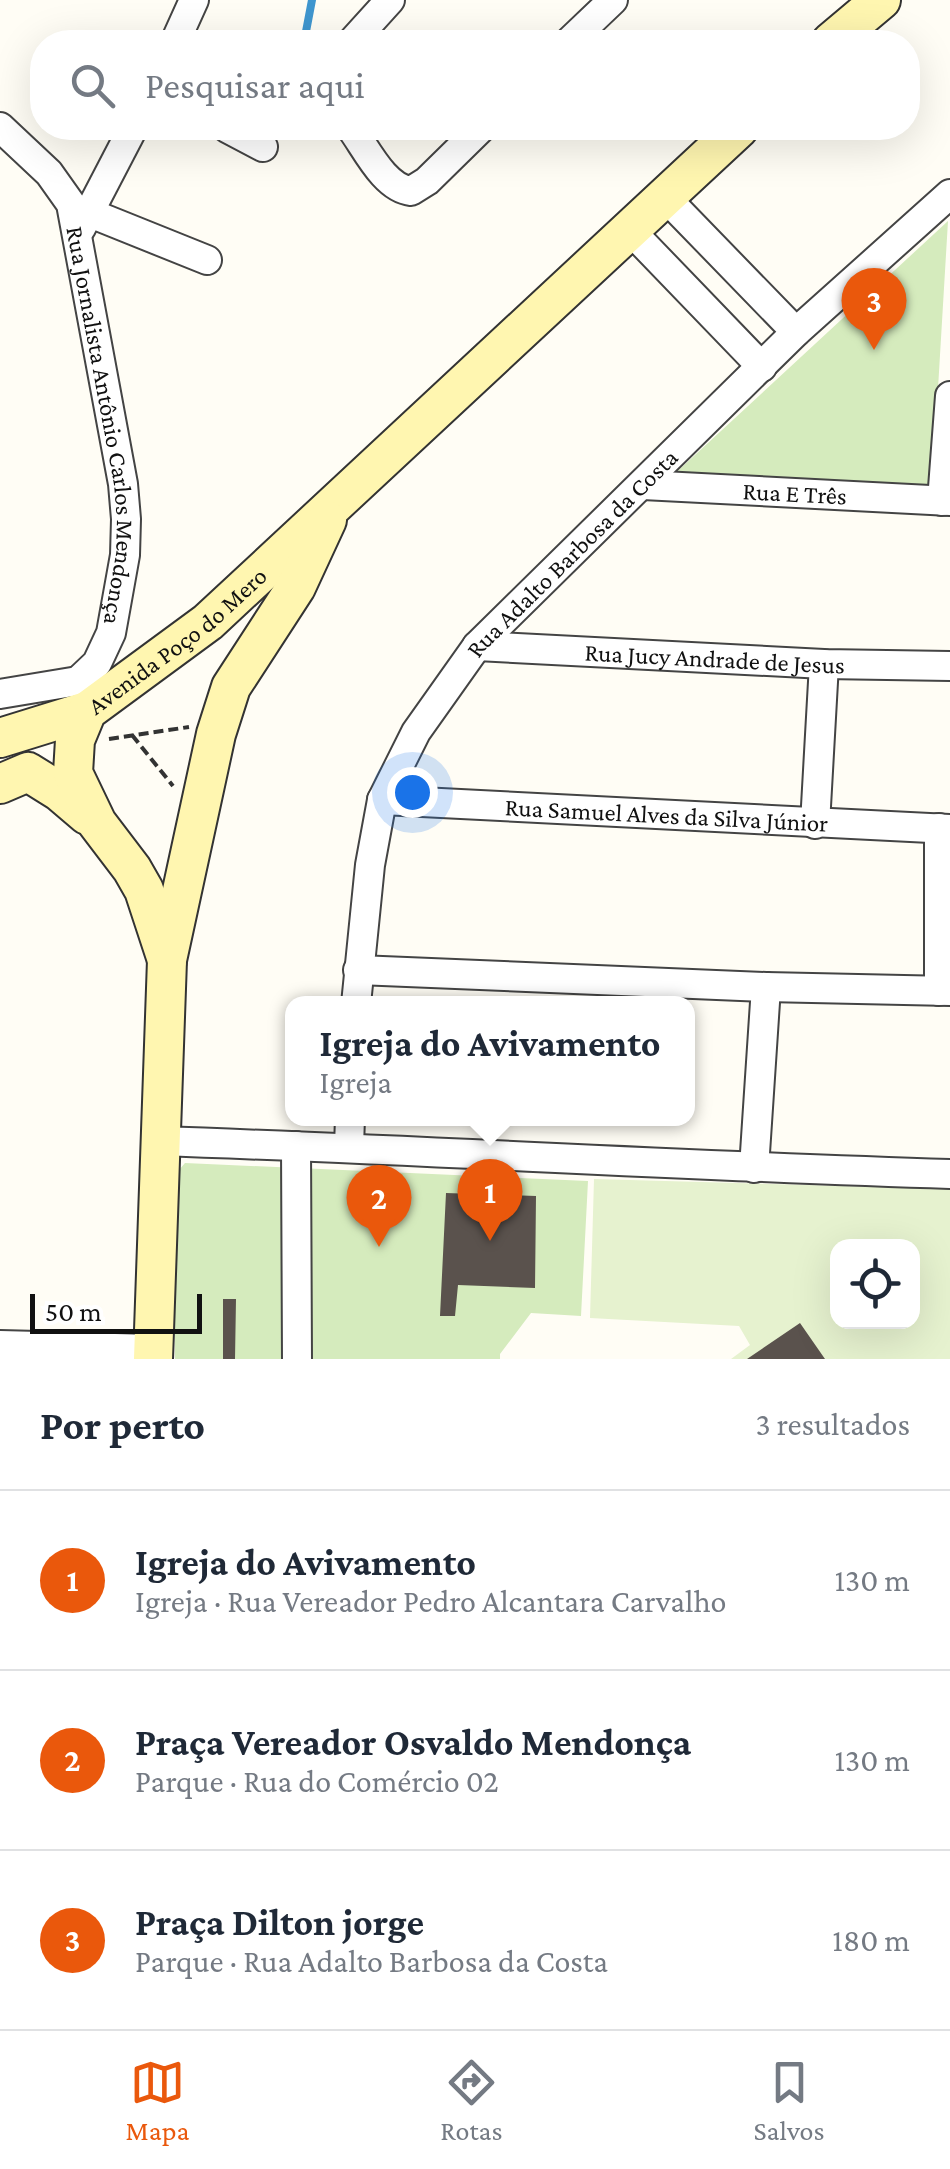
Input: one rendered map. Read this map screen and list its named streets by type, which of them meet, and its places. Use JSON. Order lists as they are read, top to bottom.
{
  "streets": {
    "main road": ["Avenida Poço do Mero"],
    "street": [
      "Rua Jornalista Antônio Carlos Mendonça",
      "Rua E Três",
      "Rua Adalto Barbosa da Costa",
      "Rua Jucy Andrade de Jesus",
      "Rua Samuel Alves da Silva Júnior"
    ]
  },
  "crossings": [
    ["Rua Jornalista Antônio Carlos Mendonça", "Avenida Poço do Mero"],
    ["Rua E Três", "Rua Adalto Barbosa da Costa"],
    ["Rua Adalto Barbosa da Costa", "Rua Jucy Andrade de Jesus"],
    ["Rua Adalto Barbosa da Costa", "Rua Samuel Alves da Silva Júnior"]
  ],
  "scale_bar": "50 m",
  "page": {
    "search": "Pesquisar aqui",
    "pins": ["3", "1", "2"],
    "popup": ["Igreja do Avivamento", "Igreja"],
    "scale": "50 m",
    "heading": ["Por perto", "3 resultados"],
    "list": [
      {
        "mark": "1",
        "name": "Igreja do Avivamento",
        "note": "Igreja · Rua Vereador Pedro Alcantara Carvalho",
        "value": "130 m"
      },
      {
        "mark": "2",
        "name": "Praça Vereador Osvaldo Mendonça",
        "note": "Parque · Rua do Comércio 02",
        "value": "130 m"
      },
      {
        "mark": "3",
        "name": "Praça Dilton jorge",
        "note": "Parque · Rua Adalto Barbosa da Costa",
        "value": "180 m"
      }
    ],
    "nav": ["Mapa", "Rotas", "Salvos"]
  }
}
